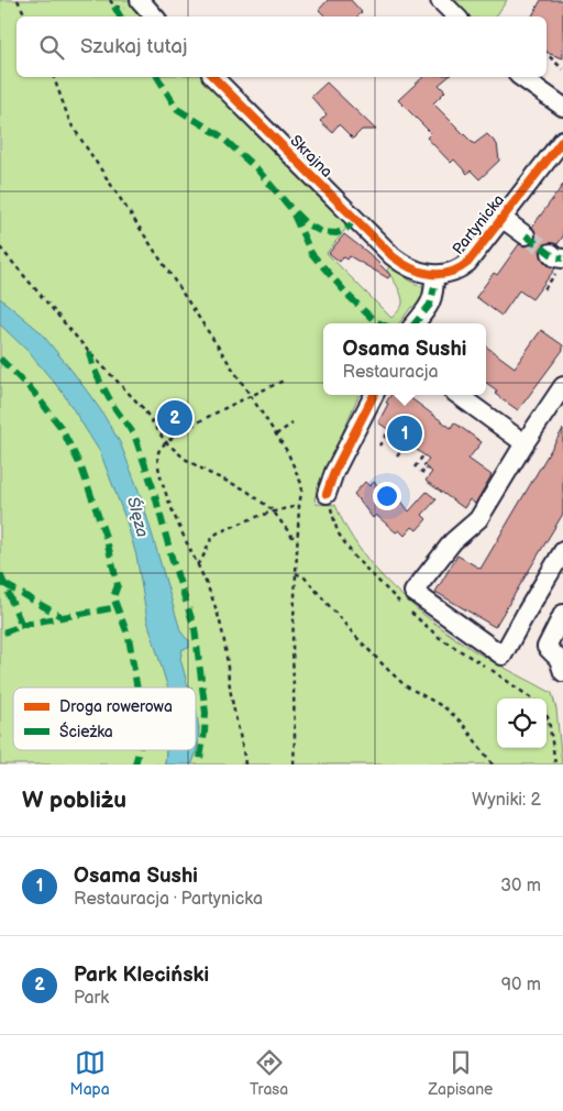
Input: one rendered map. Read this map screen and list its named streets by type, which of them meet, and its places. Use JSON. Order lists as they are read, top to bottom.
{
  "streets": {
    "street": ["Skrajna", "Partynicka"]
  },
  "crossings": [
    ["Skrajna", "Partynicka"]
  ],
  "water": ["Ślęza"],
  "legend": ["Droga rowerowa", "Ścieżka"],
  "page": {
    "search": "Szukaj tutaj",
    "popup": ["Osama Sushi", "Restauracja"],
    "pins": ["2", "1"],
    "heading": ["W pobliżu", "Wyniki: 2"],
    "list": [
      {
        "mark": "1",
        "name": "Osama Sushi",
        "note": "Restauracja · Partynicka",
        "value": "30 m"
      },
      {
        "mark": "2",
        "name": "Park Kleciński",
        "note": "Park",
        "value": "90 m"
      }
    ],
    "nav": ["Mapa", "Trasa", "Zapisane"]
  }
}
